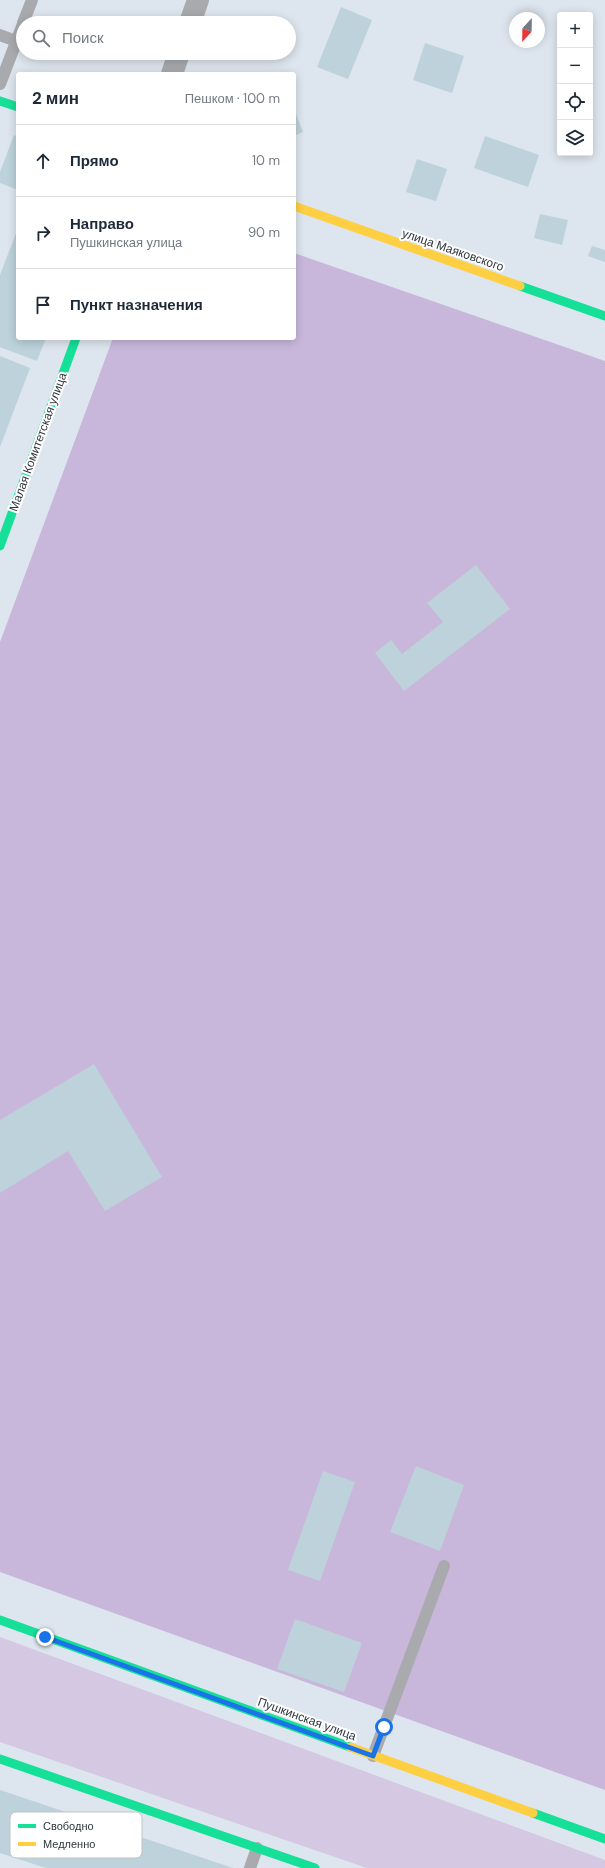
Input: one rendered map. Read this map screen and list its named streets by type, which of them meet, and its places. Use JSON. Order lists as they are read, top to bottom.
{
  "streets": {
    "street": ["улица Маяковского", "Малая Комитетская улица", "Пушкинская улица"]
  },
  "legend": ["Свободно", "Медленно"],
  "north": "bottom",
  "page": {
    "map_buttons": ["+", "−"],
    "search": "Поиск",
    "heading": ["2 мин", "Пешком · 100 m"],
    "list": [
      ["Прямо", "10 m"],
      ["Направо", "Пушкинская улица", "90 m"],
      "Пункт назначения"
    ]
  }
}
